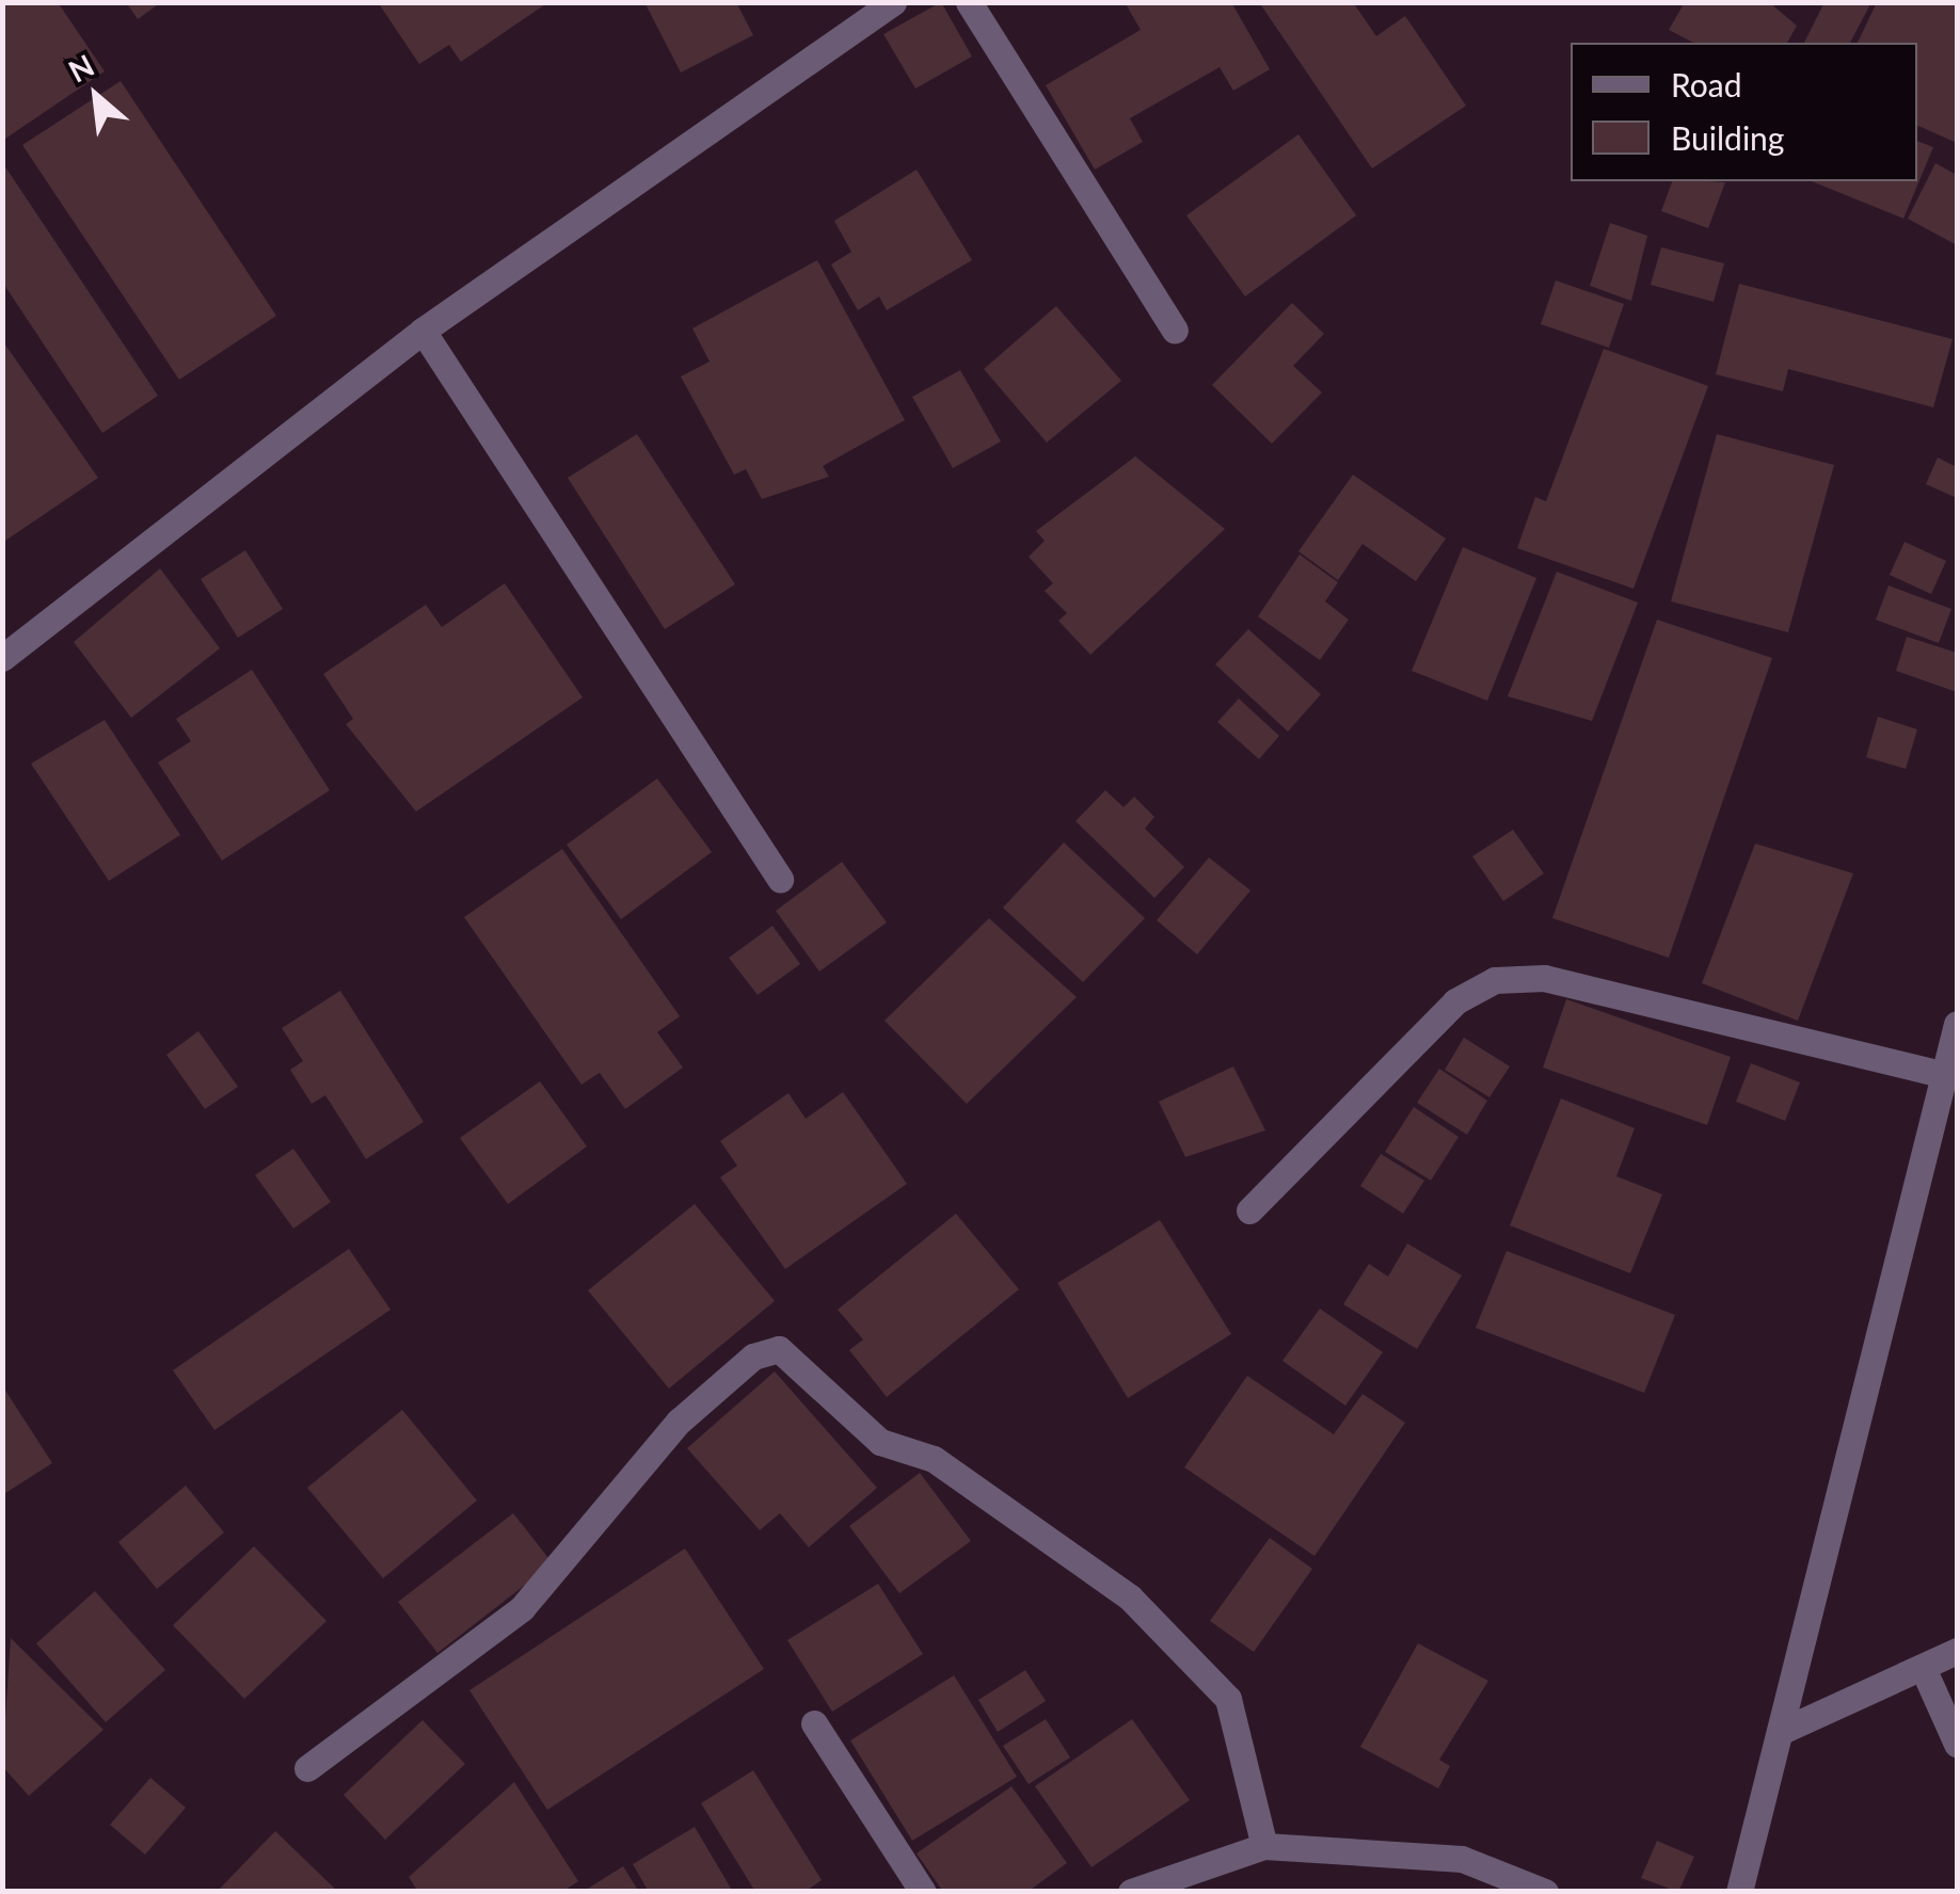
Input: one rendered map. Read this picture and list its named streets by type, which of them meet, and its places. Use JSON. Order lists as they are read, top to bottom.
{
  "legend": ["Road", "Building"],
  "north": "top left"
}
